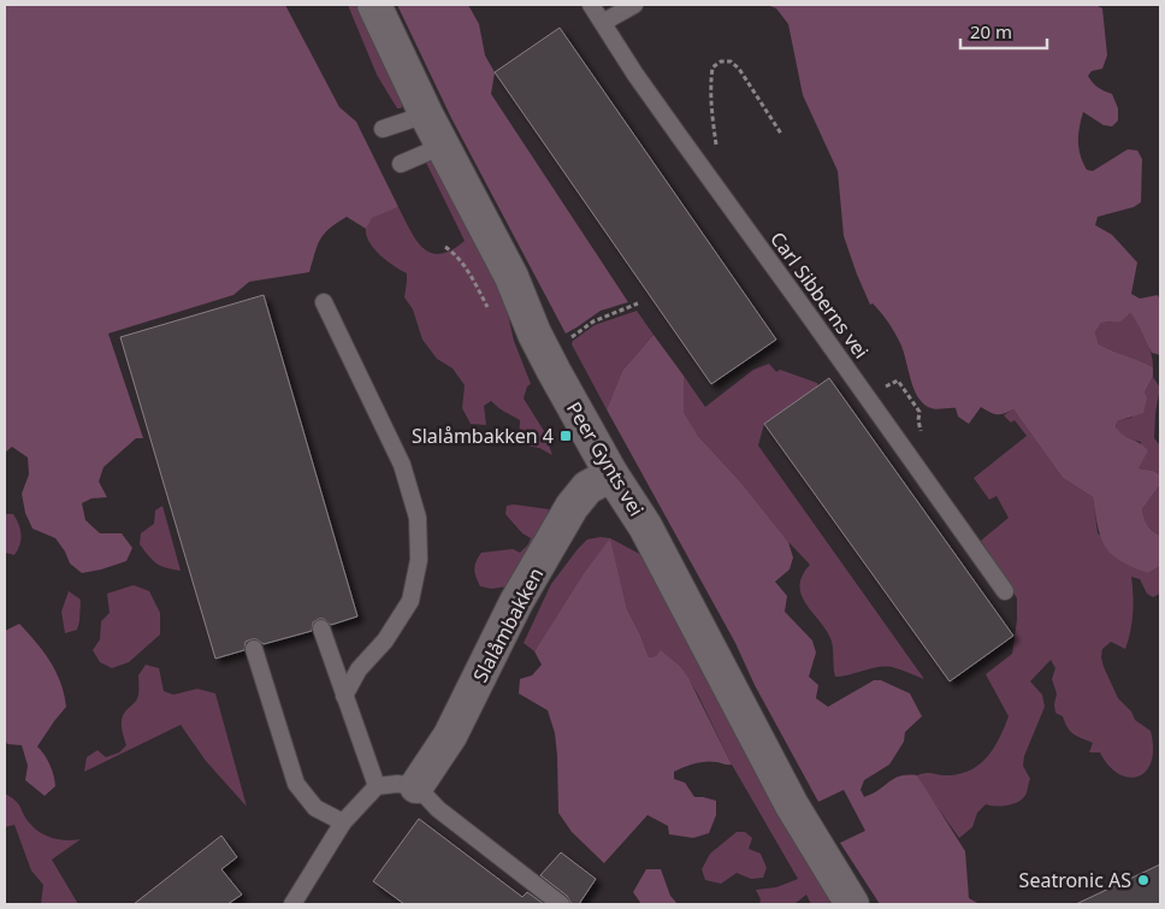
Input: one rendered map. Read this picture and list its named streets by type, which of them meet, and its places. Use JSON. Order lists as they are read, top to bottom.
{
  "streets": {
    "street": ["Peer Gynts vei", "Slalåmbakken"],
    "lane": ["Carl Sibberns vei"]
  },
  "crossings": [
    ["Peer Gynts vei", "Slalåmbakken"]
  ],
  "places": {
    "transit": ["Slalåmbakken 4"],
    "other": ["Seatronic AS"]
  },
  "scale_bar": "20 m"
}
